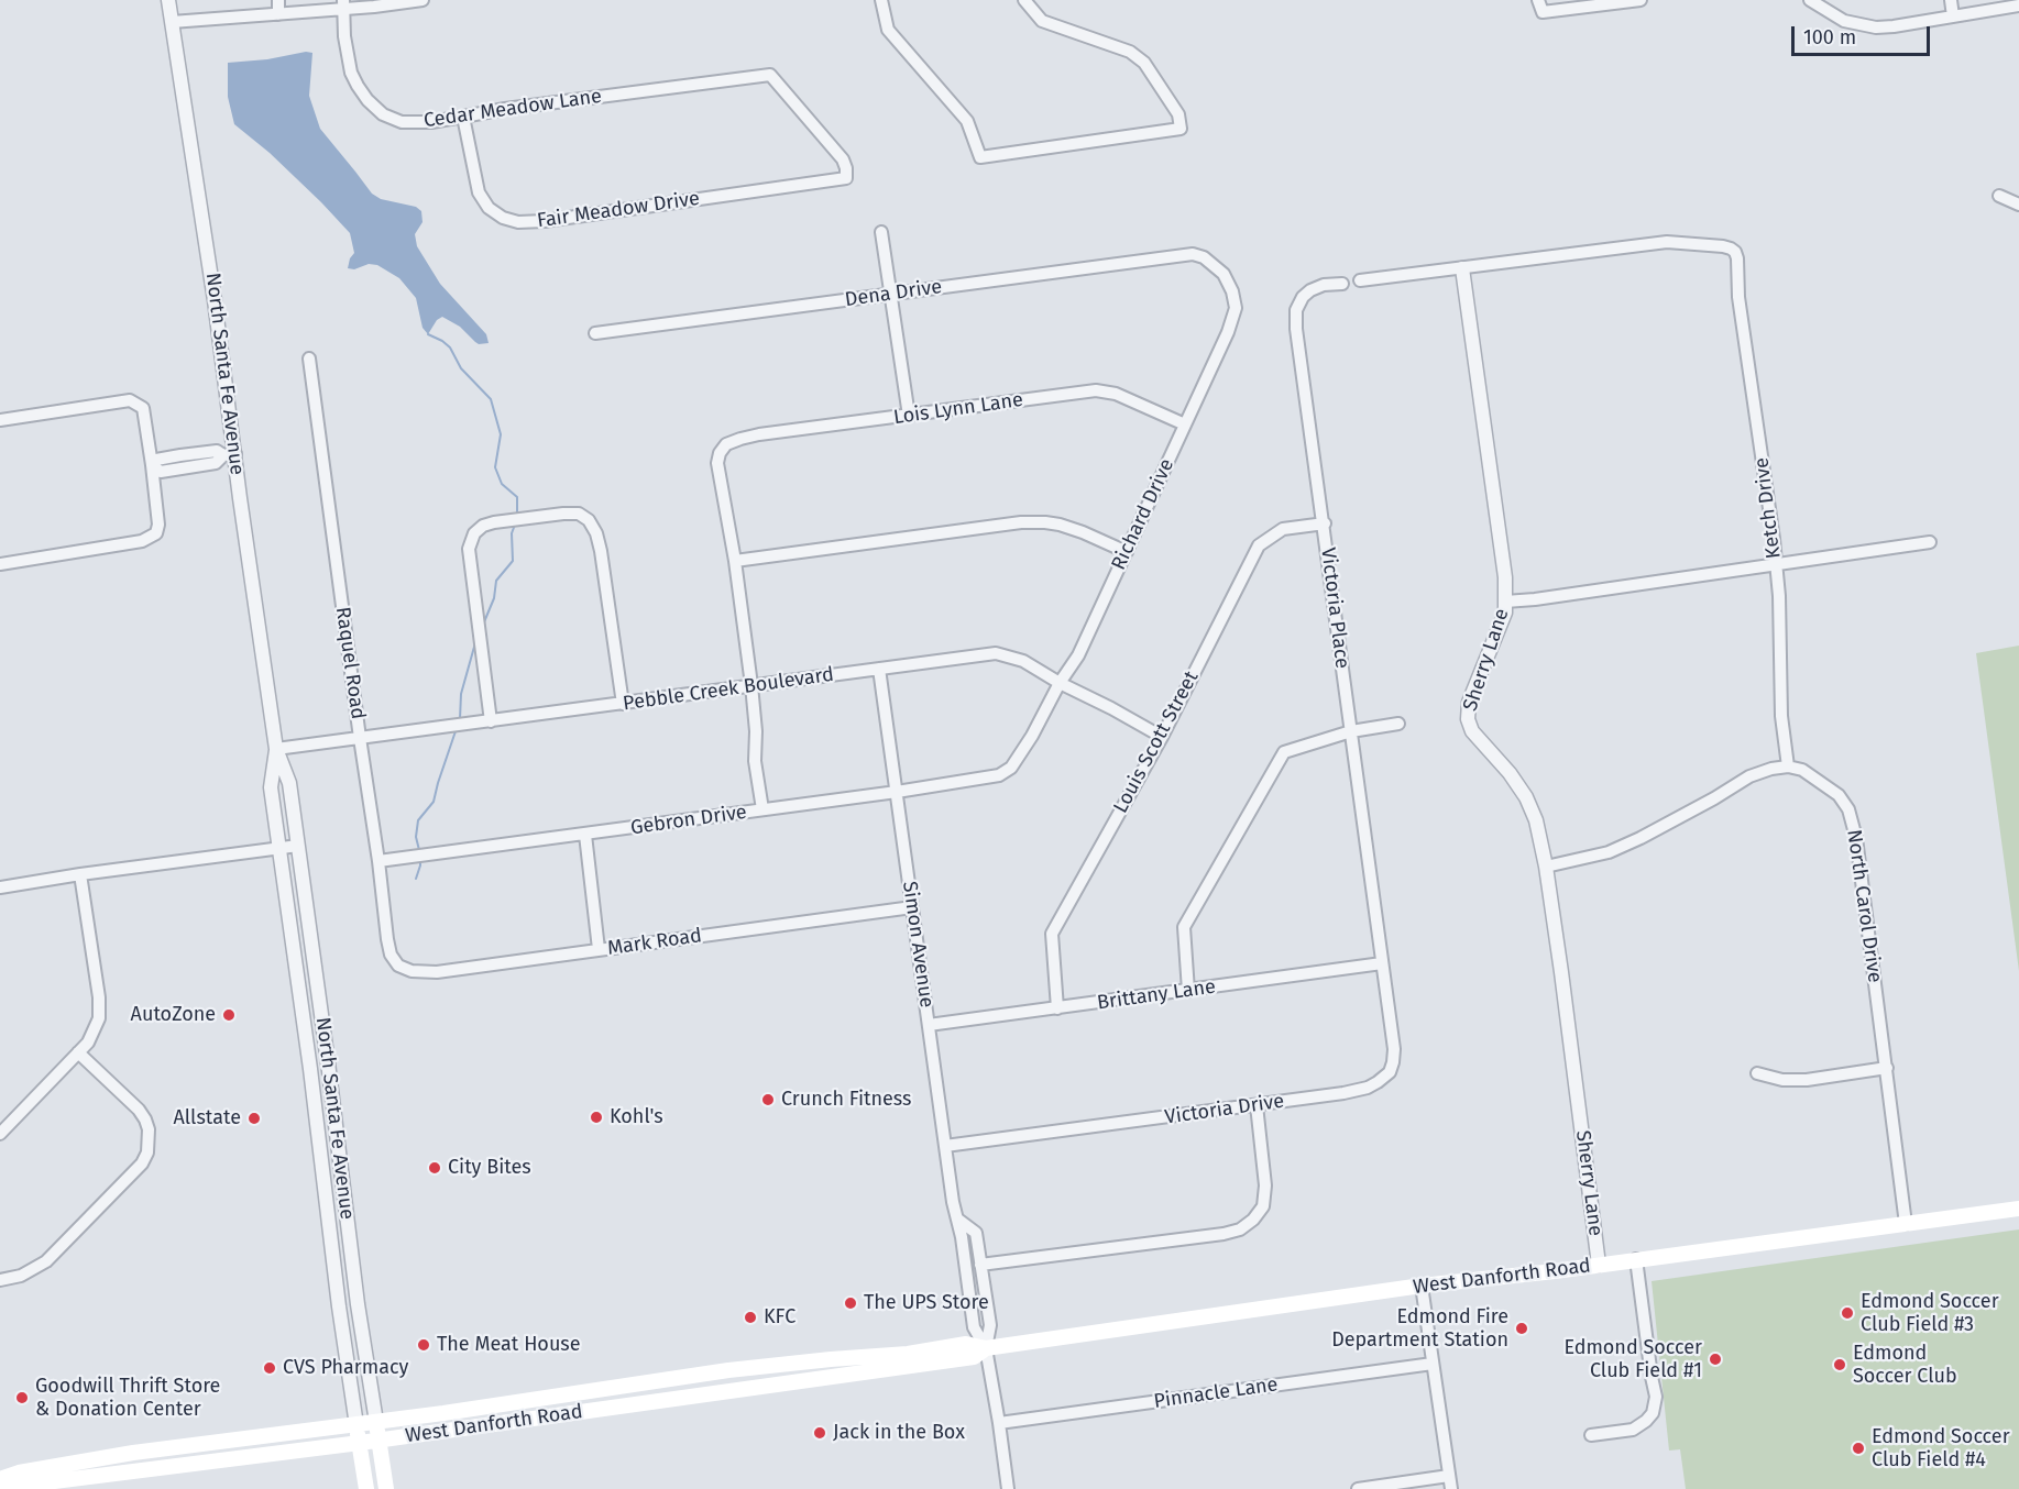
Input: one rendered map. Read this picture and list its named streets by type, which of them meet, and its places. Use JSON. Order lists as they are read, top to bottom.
{
  "streets": {
    "main road": ["North Santa Fe Avenue", "West Danforth Road"],
    "street": [
      "Cedar Meadow Lane",
      "Fair Meadow Drive",
      "Dena Drive",
      "Lois Lynn Lane",
      "Ketch Drive",
      "Richard Drive",
      "Victoria Place",
      "Sherry Lane",
      "Raquel Road",
      "Pebble Creek Boulevard",
      "Louis Scott Street",
      "Gebron Drive",
      "North Carol Drive",
      "Mark Road",
      "Simon Avenue",
      "Brittany Lane",
      "Victoria Drive",
      "Pinnacle Lane"
    ]
  },
  "crossings": [
    ["Cedar Meadow Lane", "Fair Meadow Drive"],
    ["Dena Drive", "Richard Drive"],
    ["North Santa Fe Avenue", "Pebble Creek Boulevard"],
    ["North Santa Fe Avenue", "West Danforth Road"],
    ["Lois Lynn Lane", "Richard Drive"],
    ["Ketch Drive", "Sherry Lane"],
    ["Ketch Drive", "North Carol Drive"],
    ["Richard Drive", "Pebble Creek Boulevard"],
    ["Richard Drive", "Gebron Drive"],
    ["Victoria Place", "Louis Scott Street"],
    ["Victoria Place", "Brittany Lane"],
    ["Victoria Place", "Victoria Drive"],
    ["Sherry Lane", "West Danforth Road"],
    ["Raquel Road", "Pebble Creek Boulevard"],
    ["Raquel Road", "Gebron Drive"],
    ["Raquel Road", "Mark Road"],
    ["Pebble Creek Boulevard", "Louis Scott Street"],
    ["Pebble Creek Boulevard", "Simon Avenue"],
    ["Louis Scott Street", "Brittany Lane"],
    ["Gebron Drive", "Simon Avenue"],
    ["North Carol Drive", "West Danforth Road"],
    ["Mark Road", "Simon Avenue"],
    ["Simon Avenue", "Brittany Lane"],
    ["Simon Avenue", "Victoria Drive"],
    ["Simon Avenue", "West Danforth Road"],
    ["Brittany Lane", "Victoria Drive"]
  ],
  "places": [
    "AutoZone",
    "Crunch Fitness",
    "Kohl's",
    "Allstate",
    "City Bites",
    "The UPS Store",
    "Edmond Soccer Club Field #3",
    "KFC",
    "Edmond Fire Department Station",
    "The Meat House",
    "Edmond Soccer Club Field #1",
    "Edmond Soccer Club",
    "CVS Pharmacy",
    "Goodwill Thrift Store & Donation Center",
    "Jack in the Box",
    "Edmond Soccer Club Field #4"
  ],
  "scale_bar": "100 m"
}
